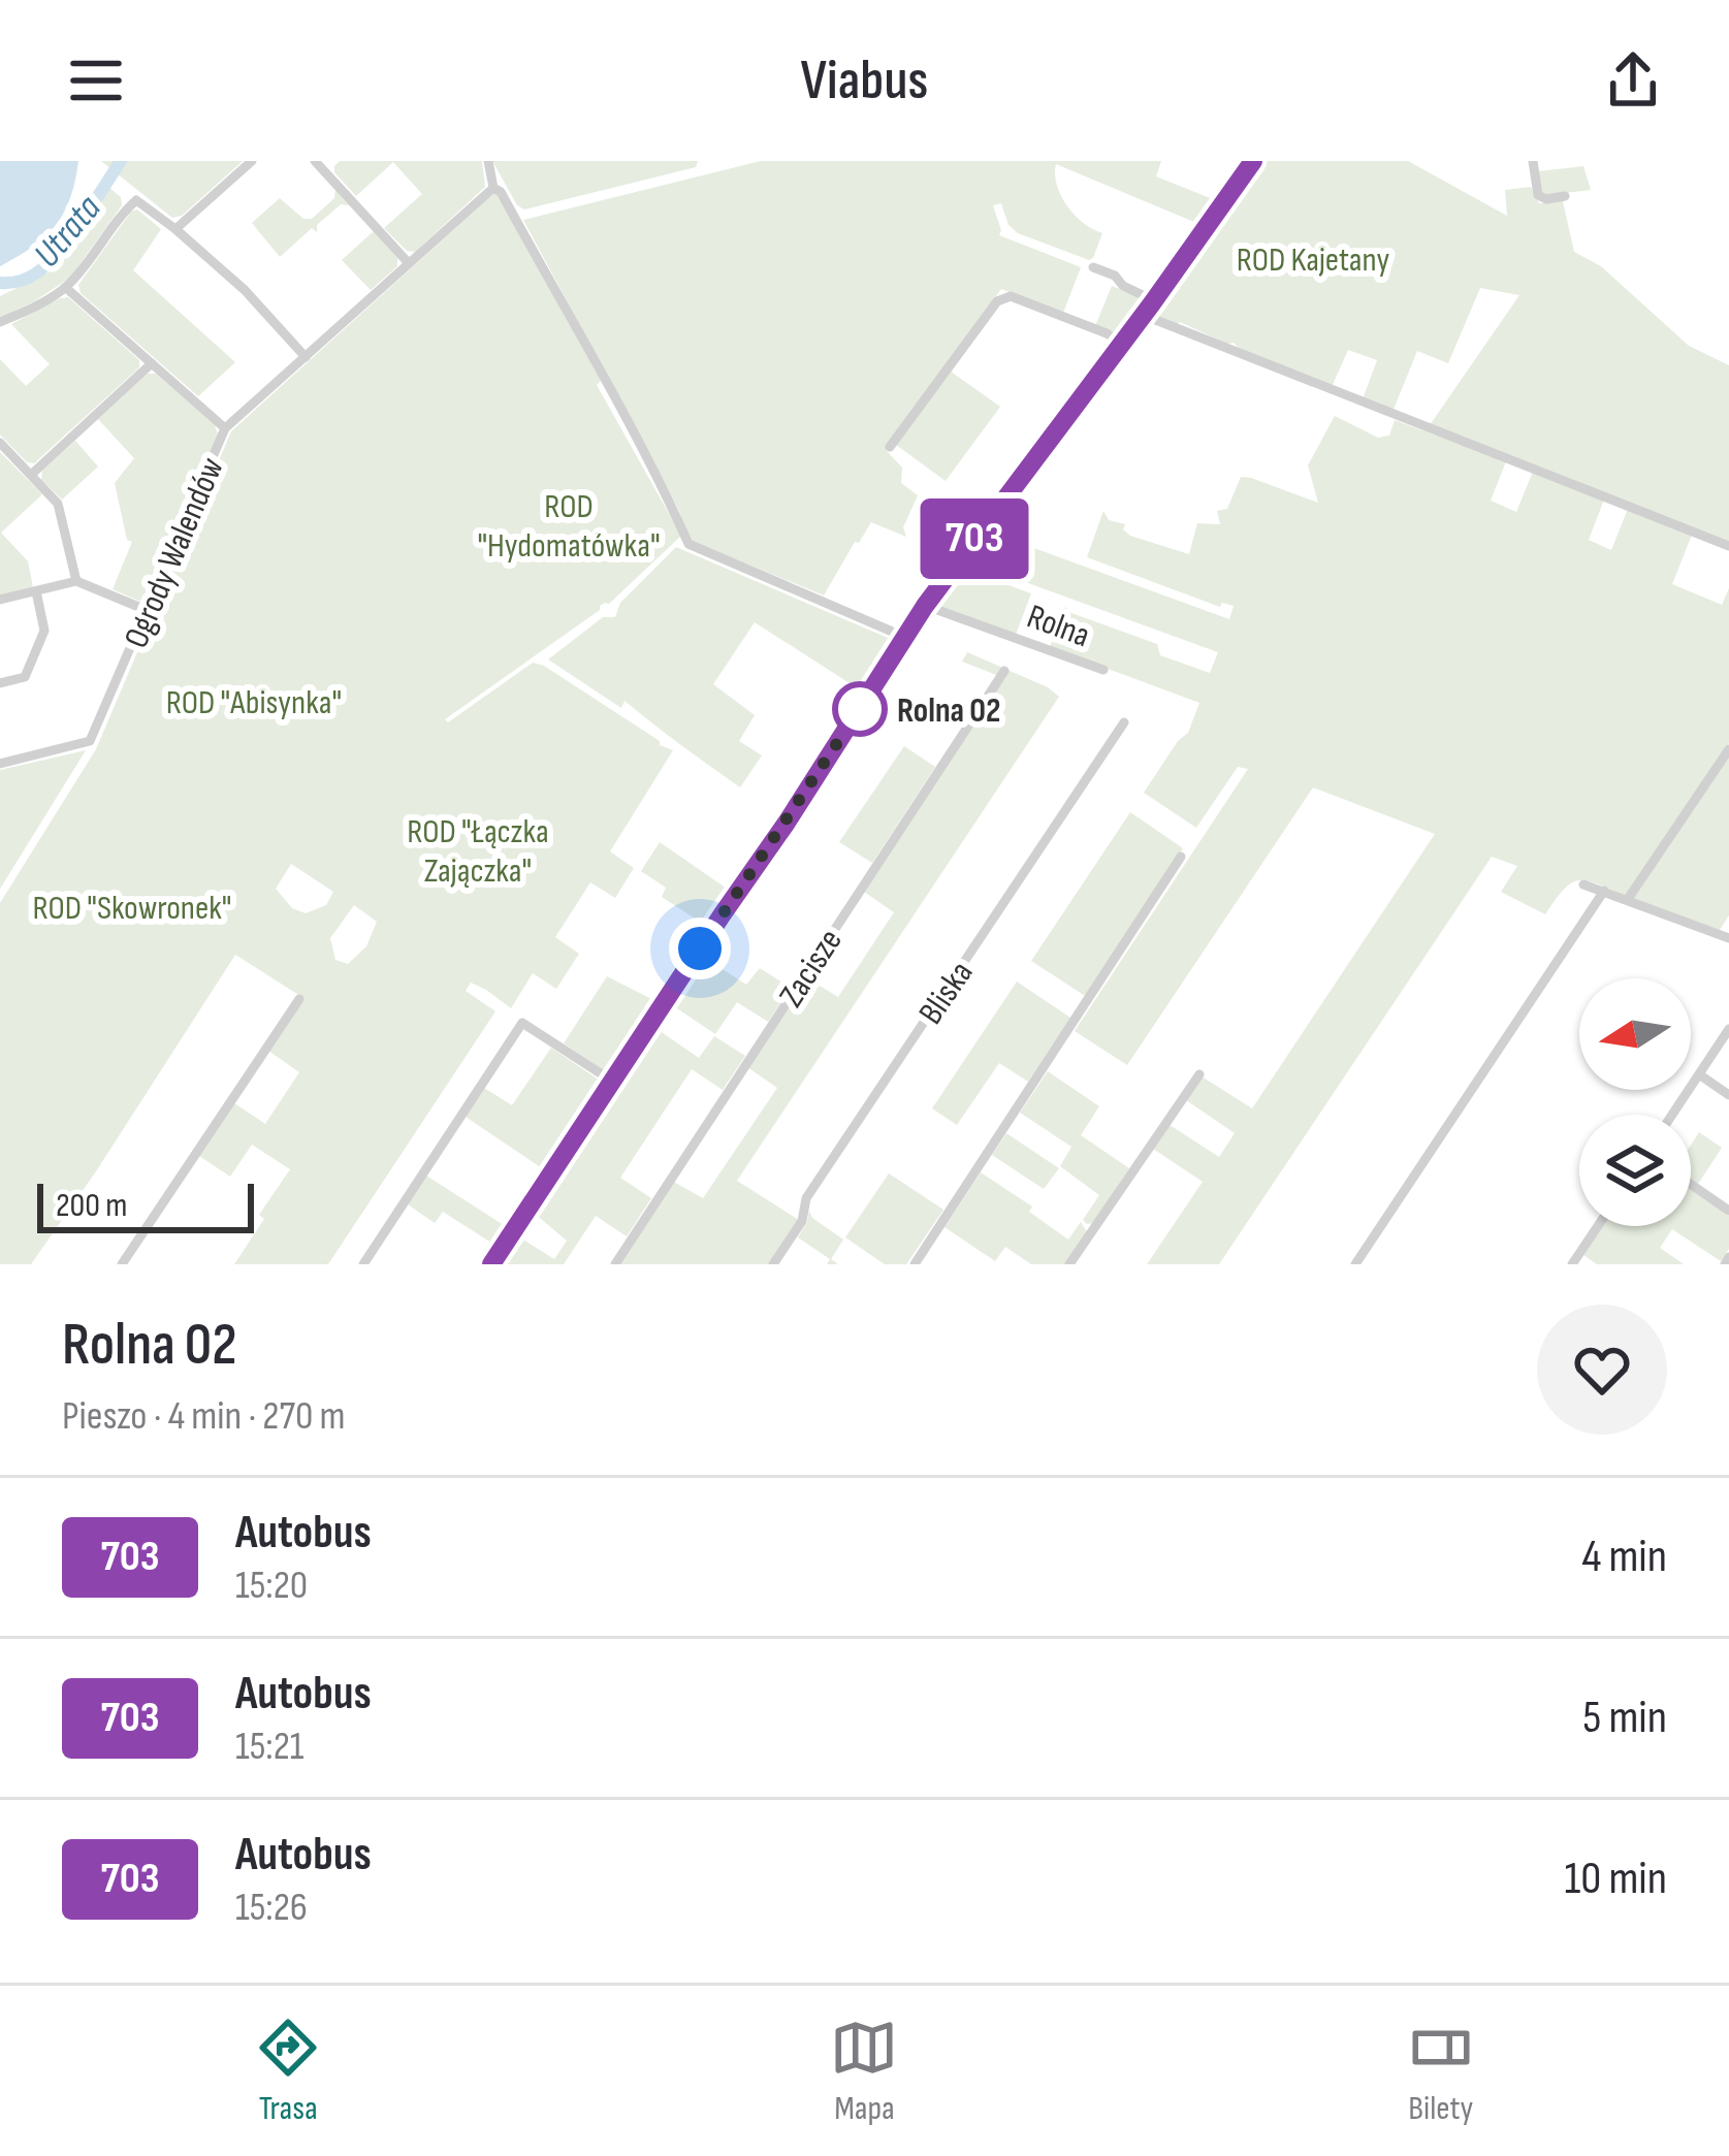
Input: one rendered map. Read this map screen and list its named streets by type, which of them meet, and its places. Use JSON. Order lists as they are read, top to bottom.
{
  "streets": {
    "street": [
      "Ogrody Walendów",
      "Rolna",
      "Zacisze",
      "Bliska"
    ]
  },
  "water": ["Utrata"],
  "parks": [
    "ROD Kajetany",
    "ROD \"Hydomatówka\"",
    "ROD \"Abisynka\"",
    "ROD \"Łączka Zajączka\"",
    "ROD \"Skowronek\""
  ],
  "places": ["Rolna 02"],
  "lines": ["bus line 703"],
  "scale_bar": "200 m",
  "north": "left",
  "page": {
    "header": "Viabus",
    "on_map": "703",
    "scale": "200 m",
    "heading": ["Rolna 02", "Pieszo · 4 min · 270 m"],
    "list": [
      {
        "mark": "703",
        "name": "Autobus",
        "note": "15:20",
        "value": "4 min"
      },
      {
        "mark": "703",
        "name": "Autobus",
        "note": "15:21",
        "value": "5 min"
      },
      {
        "mark": "703",
        "name": "Autobus",
        "note": "15:26",
        "value": "10 min"
      }
    ],
    "tabs": ["Trasa", "Mapa", "Bilety"]
  }
}
